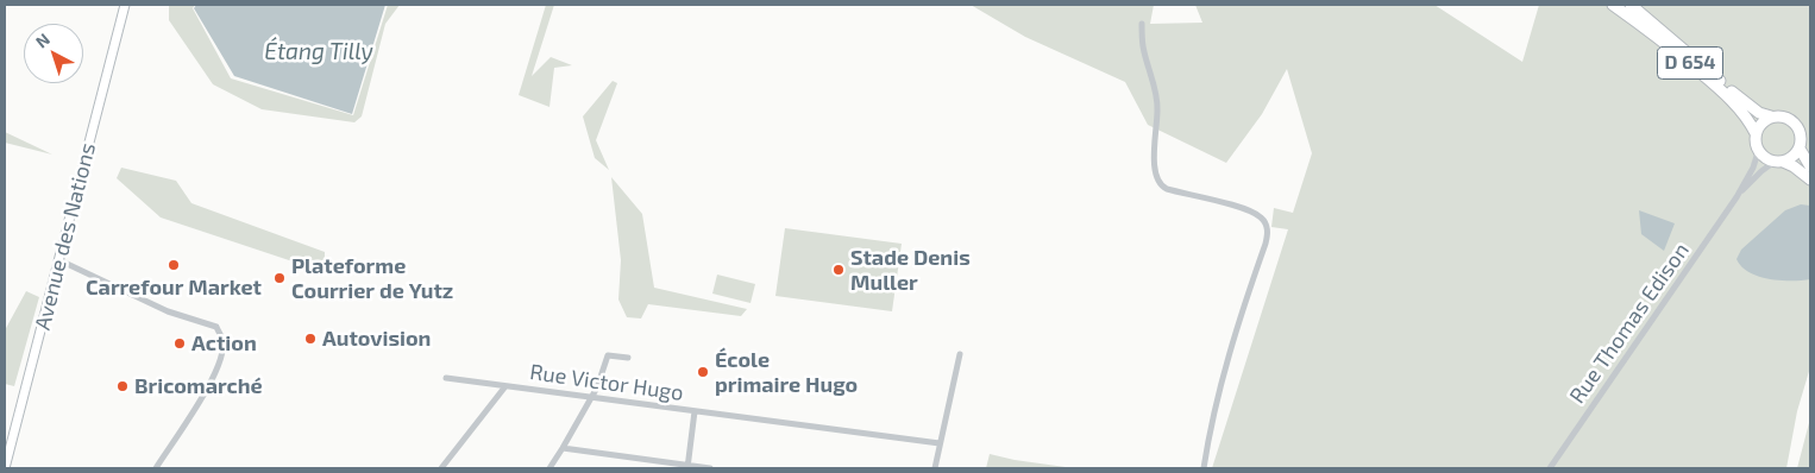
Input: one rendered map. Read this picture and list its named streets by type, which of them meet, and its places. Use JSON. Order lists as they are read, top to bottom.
{
  "streets": {
    "highway": ["D 654"],
    "main road": ["Avenue des Nations"],
    "street": ["Rue Thomas Edison", "Rue Victor Hugo"]
  },
  "water": ["Étang Tilly"],
  "places": [
    "Carrefour Market",
    "Stade Denis Muller",
    "Plateforme Courrier de Yutz",
    "Autovision",
    "Action",
    "École primaire Hugo",
    "Bricomarché"
  ],
  "north": "top left"
}
